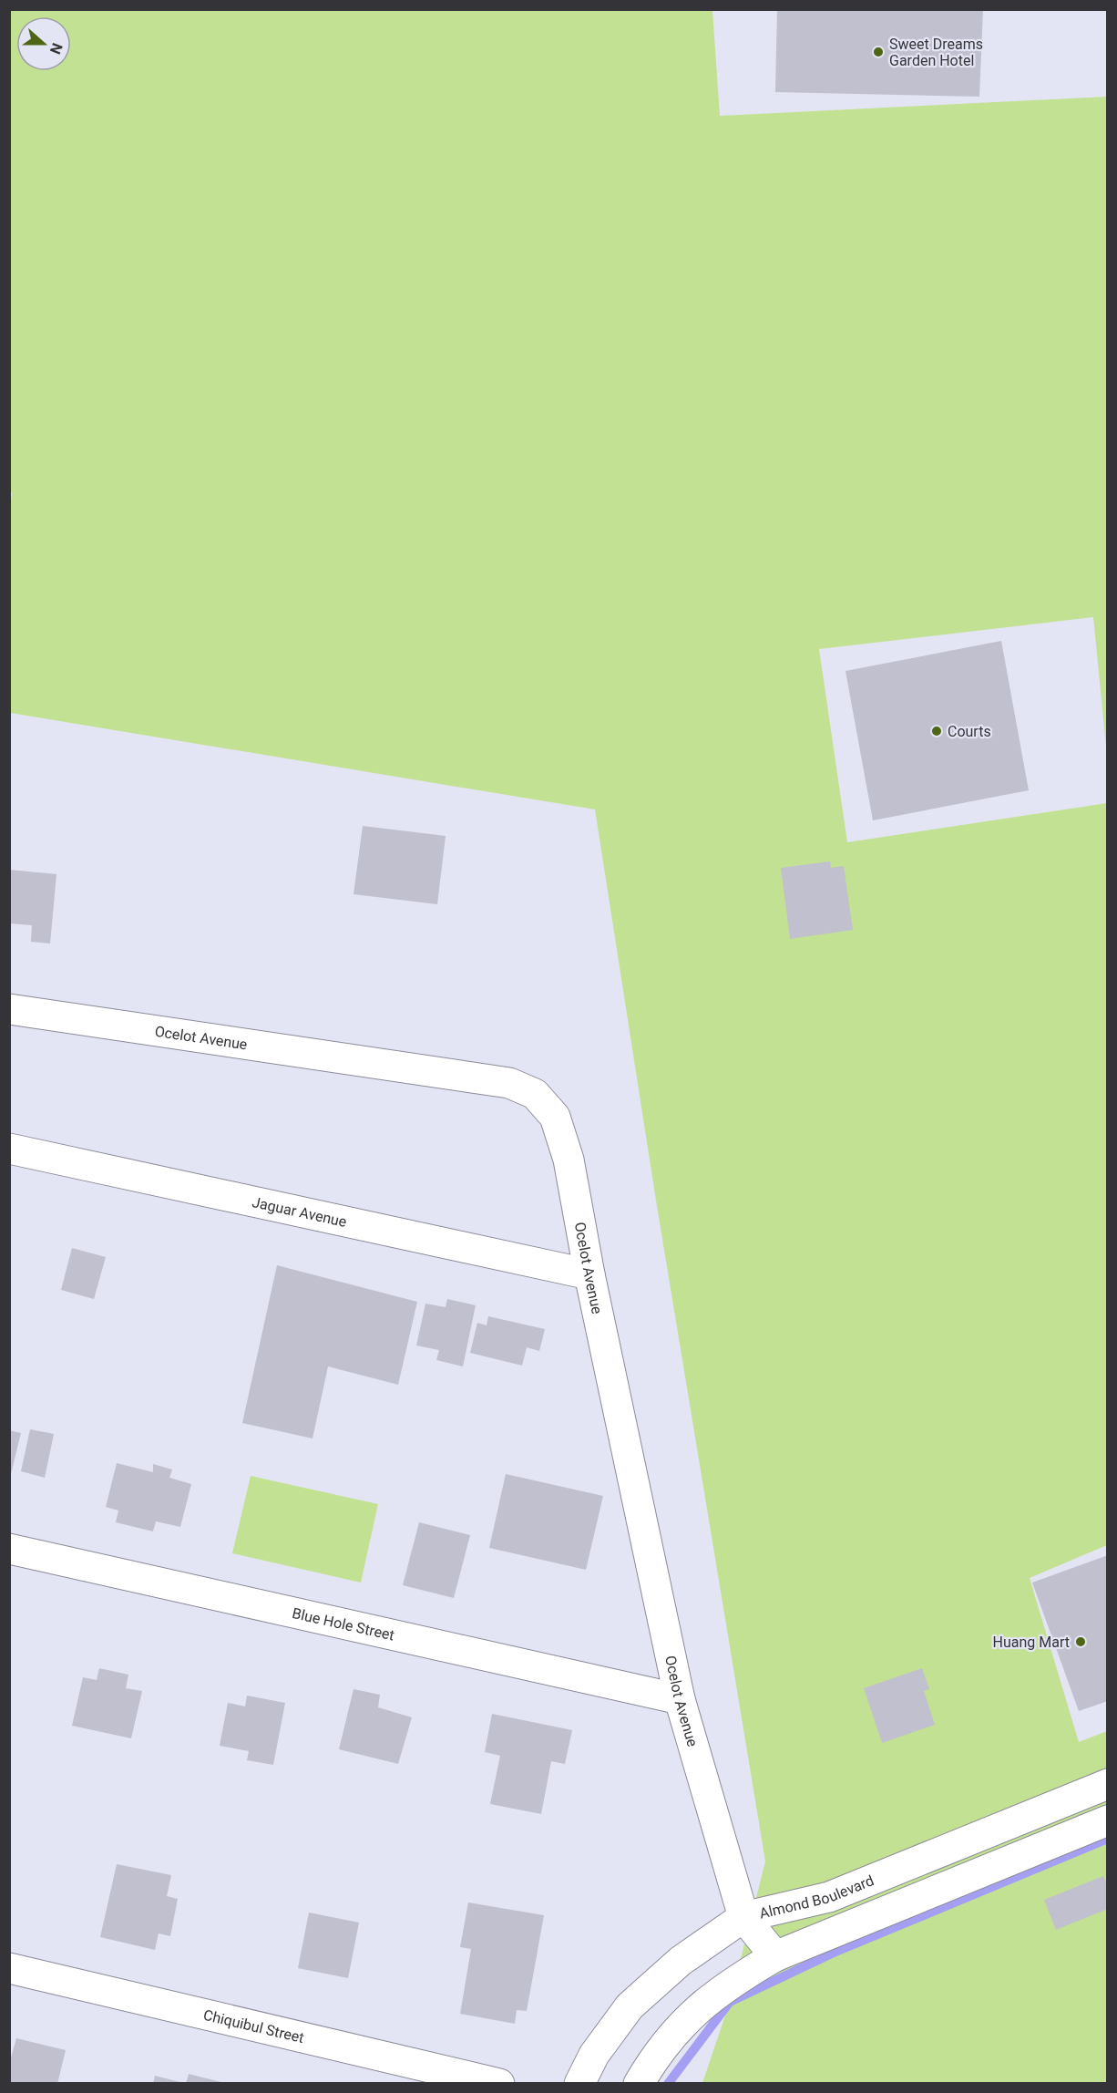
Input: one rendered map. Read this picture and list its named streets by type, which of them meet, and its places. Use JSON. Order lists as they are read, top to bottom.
{
  "streets": {
    "street": [
      "Ocelot Avenue",
      "Jaguar Avenue",
      "Blue Hole Street",
      "Almond Boulevard",
      "Chiquibul Street"
    ]
  },
  "crossings": [
    ["Ocelot Avenue", "Jaguar Avenue"],
    ["Ocelot Avenue", "Blue Hole Street"],
    ["Ocelot Avenue", "Almond Boulevard"]
  ],
  "places": ["Sweet Dreams Garden Hotel", "Courts", "Huang Mart"],
  "north": "right"
}
